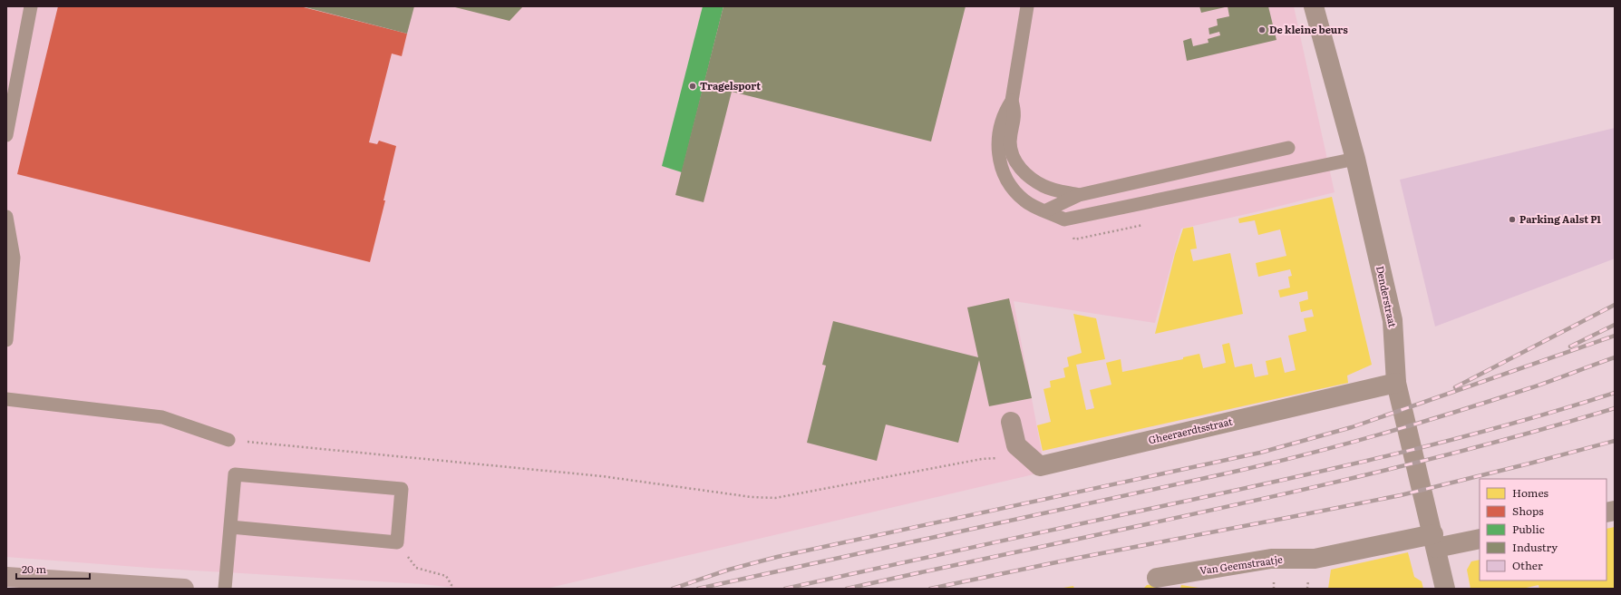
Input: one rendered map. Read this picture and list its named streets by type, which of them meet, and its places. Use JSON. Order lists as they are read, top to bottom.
{
  "streets": {
    "street": ["Denderstraat", "Gheeraerdtsstraat", "Van Geemstraatje"]
  },
  "crossings": [
    ["Denderstraat", "Gheeraerdtsstraat"],
    ["Denderstraat", "Van Geemstraatje"]
  ],
  "places": ["De kleine beurs", "Tragelsport", "Parking Aalst P1"],
  "legend": [
    "Homes",
    "Shops",
    "Public",
    "Industry",
    "Other"
  ],
  "scale_bar": "20 m"
}
